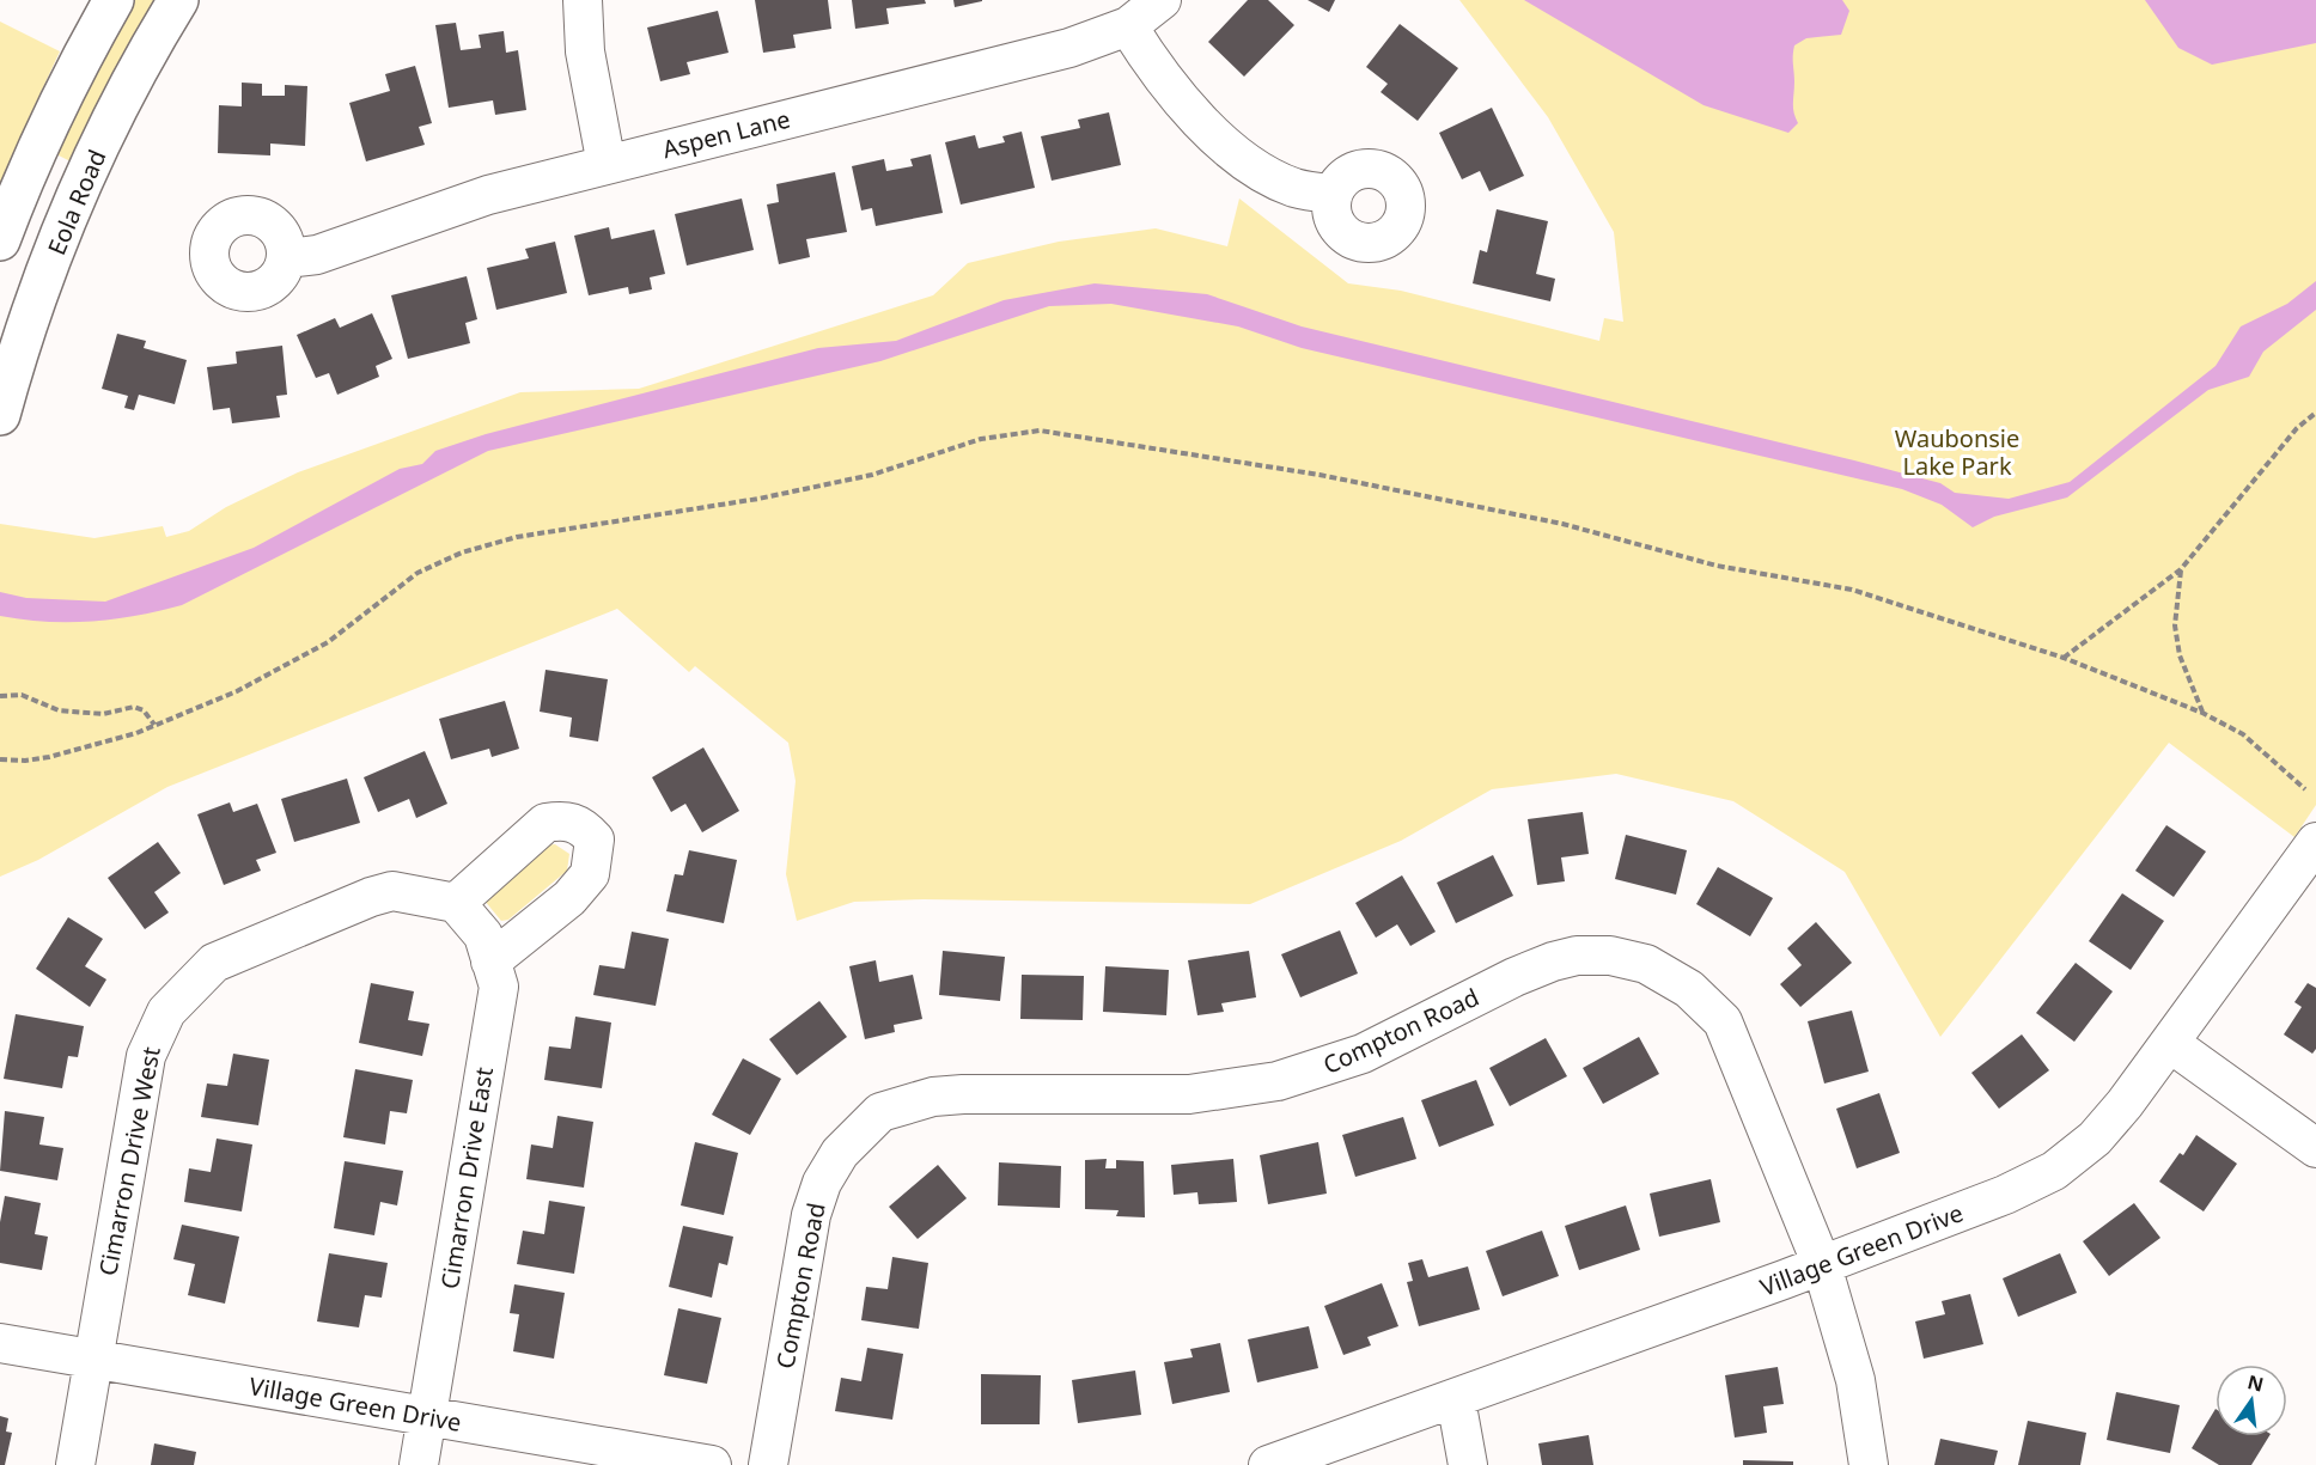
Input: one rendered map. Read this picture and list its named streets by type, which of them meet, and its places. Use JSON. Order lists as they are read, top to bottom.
{
  "streets": {
    "main road": ["Eola Road"],
    "street": [
      "Aspen Lane",
      "Compton Road",
      "Cimarron Drive West",
      "Cimarron Drive East",
      "Village Green Drive"
    ]
  },
  "crossings": [
    ["Compton Road", "Village Green Drive"],
    ["Cimarron Drive West", "Cimarron Drive East"],
    ["Cimarron Drive West", "Village Green Drive"],
    ["Cimarron Drive East", "Village Green Drive"]
  ],
  "parks": ["Waubonsie Lake Park"],
  "north": "top"
}
